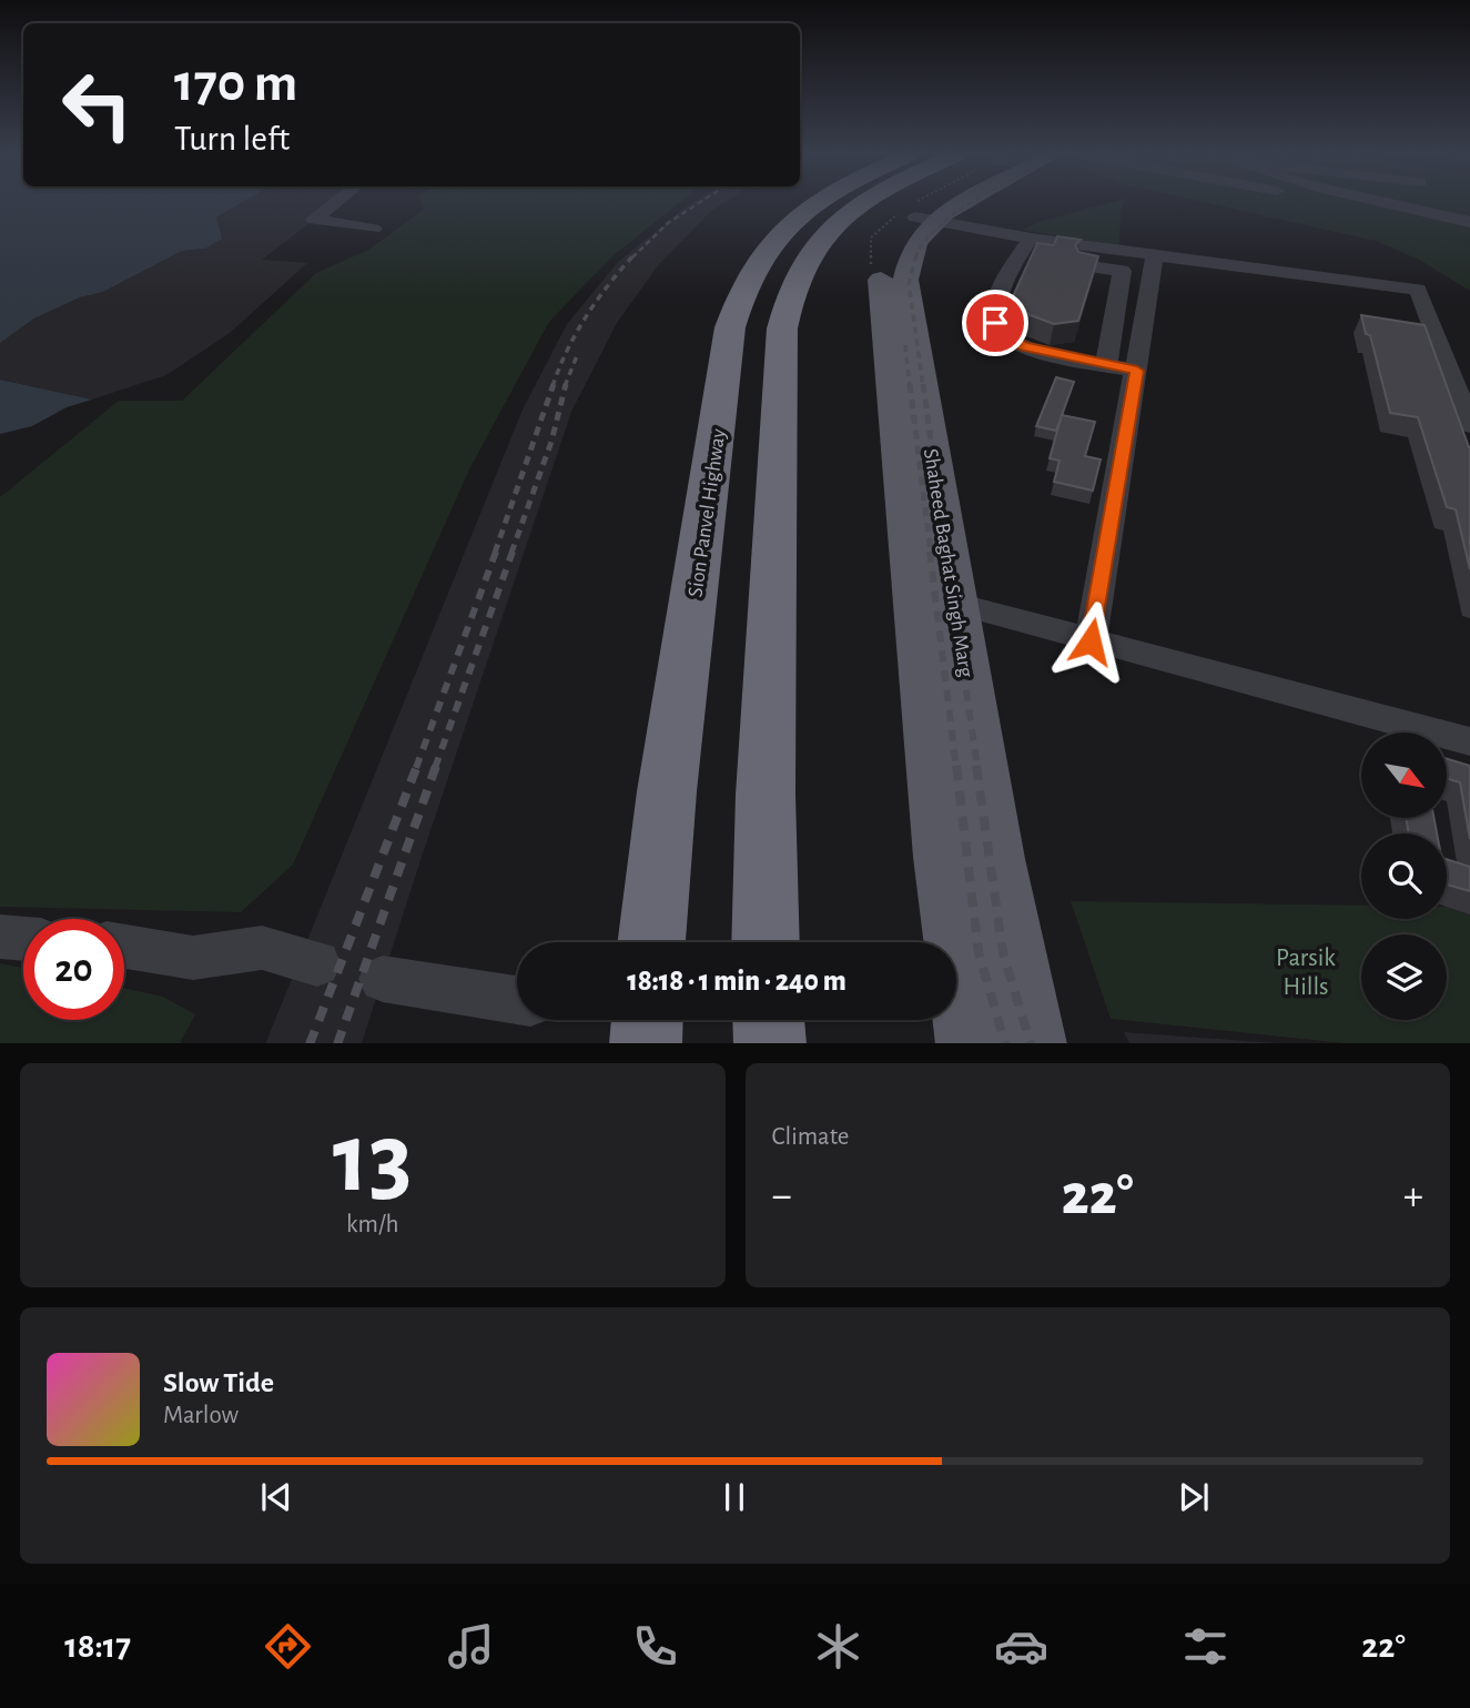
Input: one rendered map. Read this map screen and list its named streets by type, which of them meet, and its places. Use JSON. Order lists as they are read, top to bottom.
{
  "streets": {
    "highway": ["Sion Panvel Highway"],
    "main road": ["Shaheed Baghat Singh Marg"]
  },
  "parks": ["Parsik Hills"],
  "north": "bottom right",
  "page": {
    "turn": ["170 m", "Turn left"],
    "limit": "20",
    "trip": "18:18 · 1 min · 240 m",
    "tile": [
      ["13", "km/h"],
      "Climate"
    ],
    "heat": ["−", "22°", "+"],
    "song": ["Slow Tide", "Marlow"],
    "tabs": ["18:17", "22°"]
  }
}
